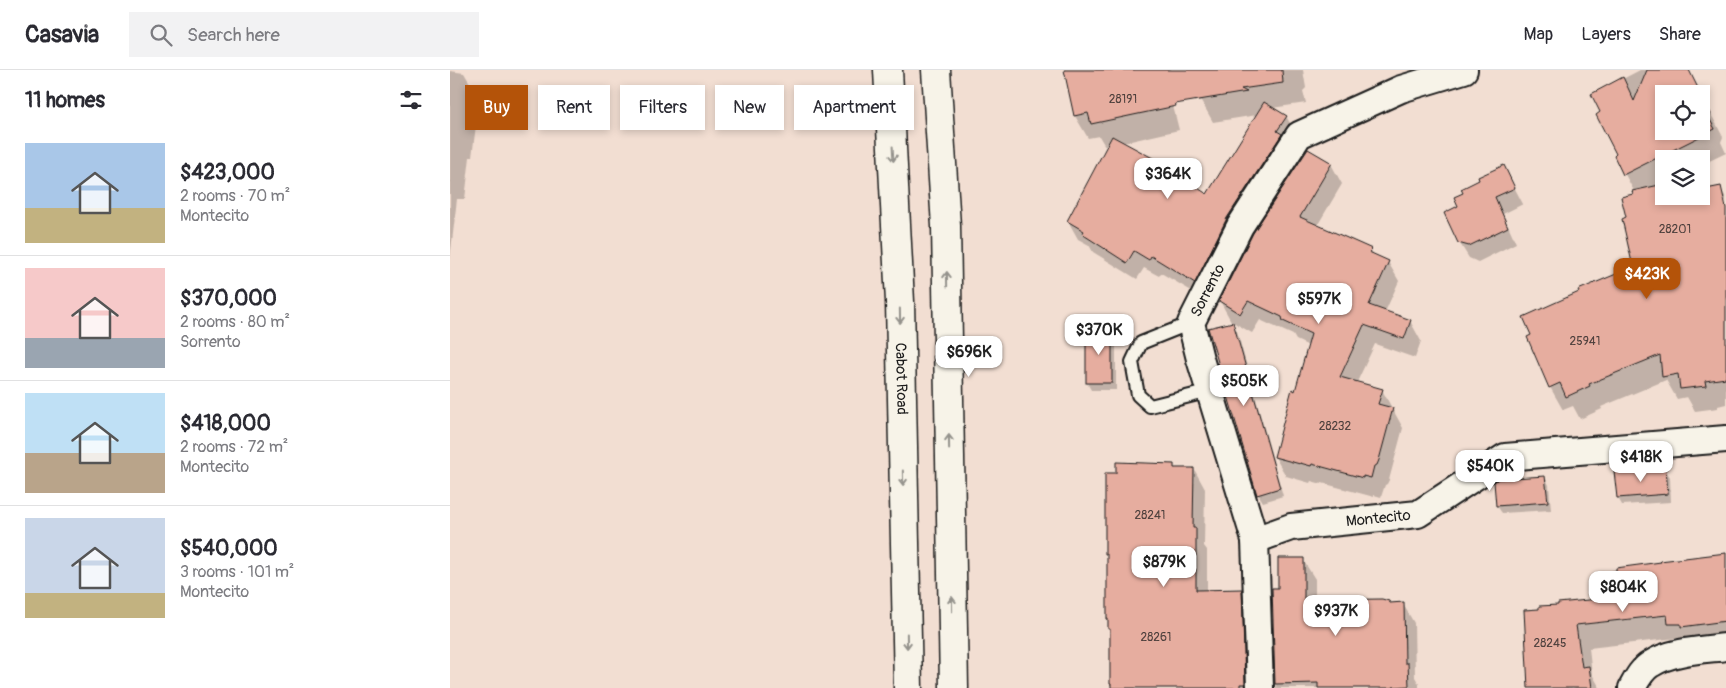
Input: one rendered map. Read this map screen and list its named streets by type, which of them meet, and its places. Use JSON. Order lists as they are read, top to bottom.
{
  "streets": {
    "main road": ["Cabot Road"],
    "street": ["Sorrento", "Montecito"]
  },
  "crossings": [
    ["Sorrento", "Montecito"]
  ],
  "house_numbers": [
    "28191",
    "28201",
    "25941",
    "28232",
    "28241",
    "28261",
    "28245"
  ],
  "page": {
    "header": "Casavia",
    "search": "Search here",
    "nav": ["Map", "Layers", "Share"],
    "heading": "11 homes",
    "chip": [
      "Buy",
      "Rent",
      "Filters",
      "New",
      "Apartment"
    ],
    "list": [
      {
        "name": "$423,000",
        "note": "2 rooms · 70 m² · Montecito"
      },
      {
        "name": "$370,000",
        "note": "2 rooms · 80 m² · Sorrento"
      },
      {
        "name": "$418,000",
        "note": "2 rooms · 72 m² · Montecito"
      },
      {
        "name": "$540,000",
        "note": "3 rooms · 101 m² · Montecito"
      }
    ],
    "price": [
      "$364K",
      "$423K",
      "$597K",
      "$370K",
      "$696K",
      "$505K",
      "$418K",
      "$540K",
      "$879K",
      "$804K",
      "$937K"
    ]
  }
}
